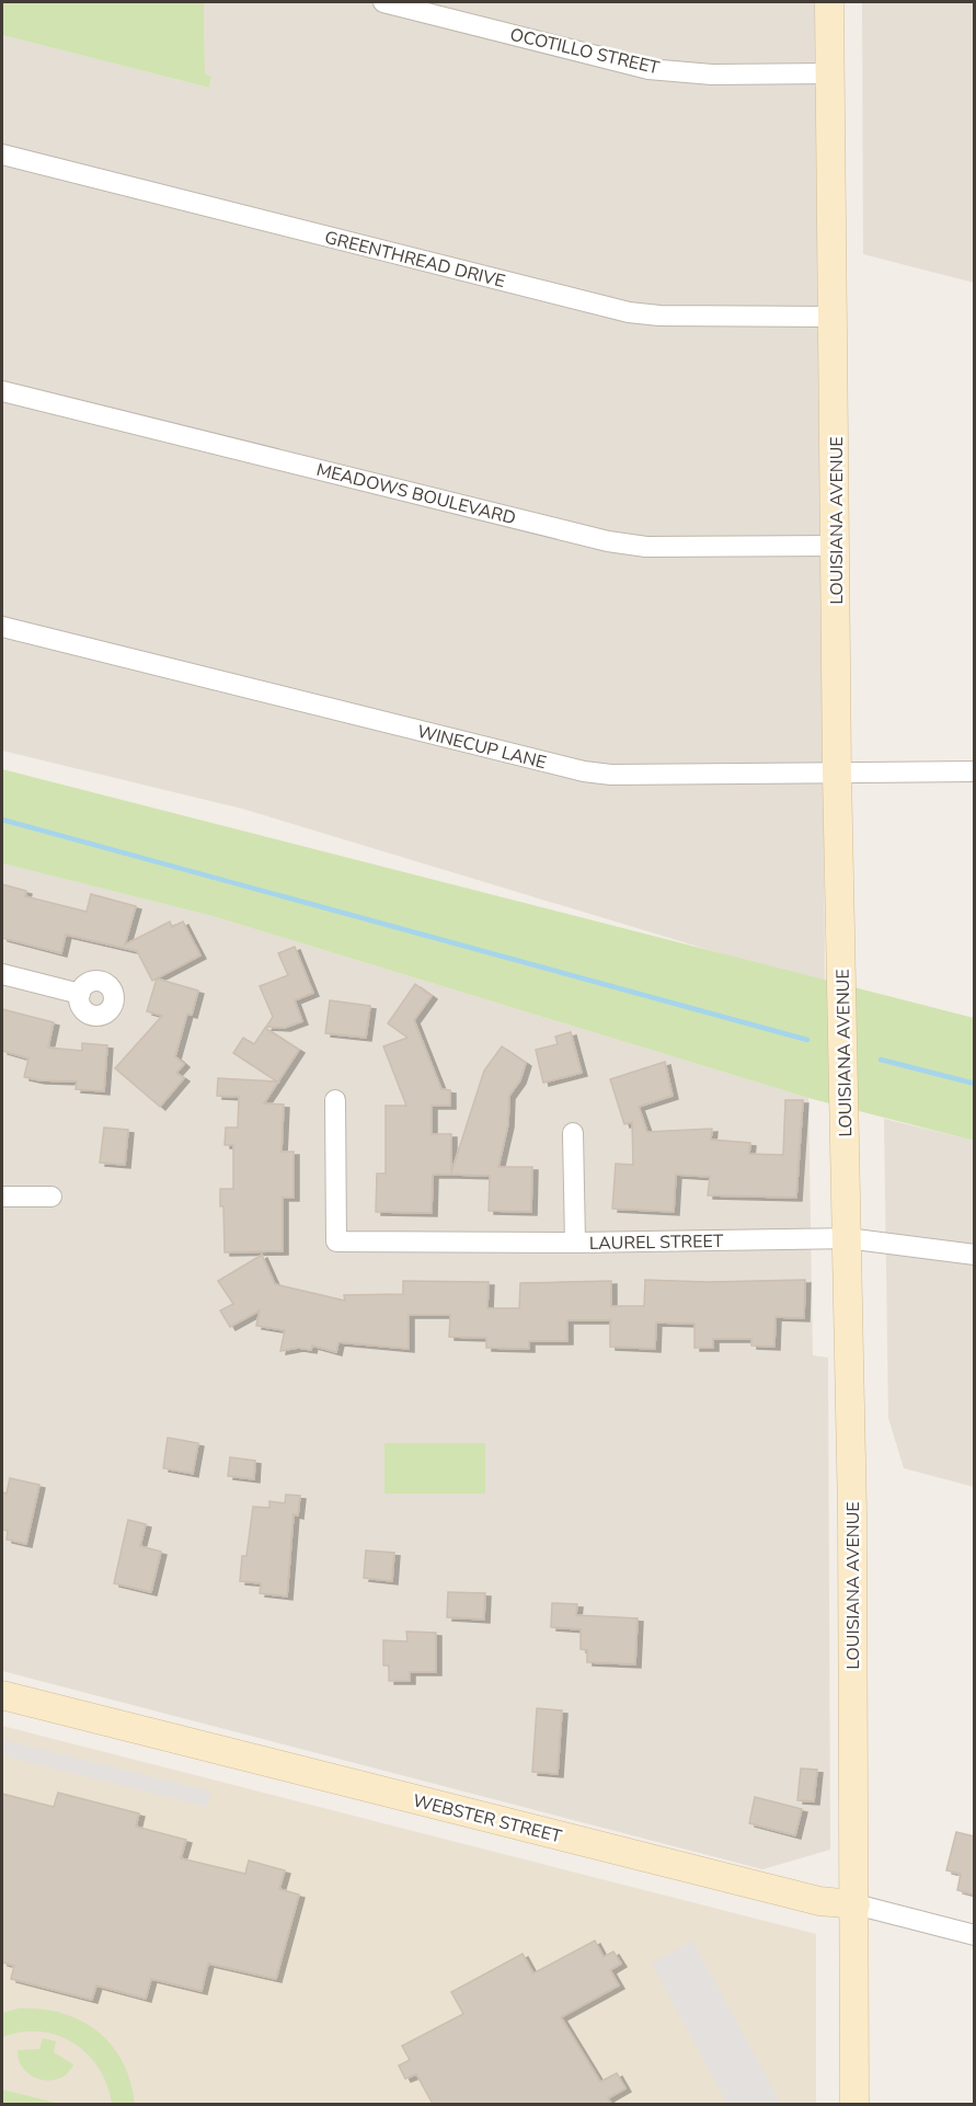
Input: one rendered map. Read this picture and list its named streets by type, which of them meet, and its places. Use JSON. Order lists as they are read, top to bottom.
{
  "streets": {
    "street": [
      "OCOTILLO STREET",
      "GREENTHREAD DRIVE",
      "MEADOWS BOULEVARD",
      "LOUISIANA AVENUE",
      "WINECUP LANE",
      "LAUREL STREET",
      "WEBSTER STREET"
    ]
  },
  "crossings": [
    ["OCOTILLO STREET", "LOUISIANA AVENUE"],
    ["GREENTHREAD DRIVE", "LOUISIANA AVENUE"],
    ["MEADOWS BOULEVARD", "LOUISIANA AVENUE"],
    ["LOUISIANA AVENUE", "WINECUP LANE"],
    ["LOUISIANA AVENUE", "LAUREL STREET"],
    ["LOUISIANA AVENUE", "WEBSTER STREET"]
  ]
}
